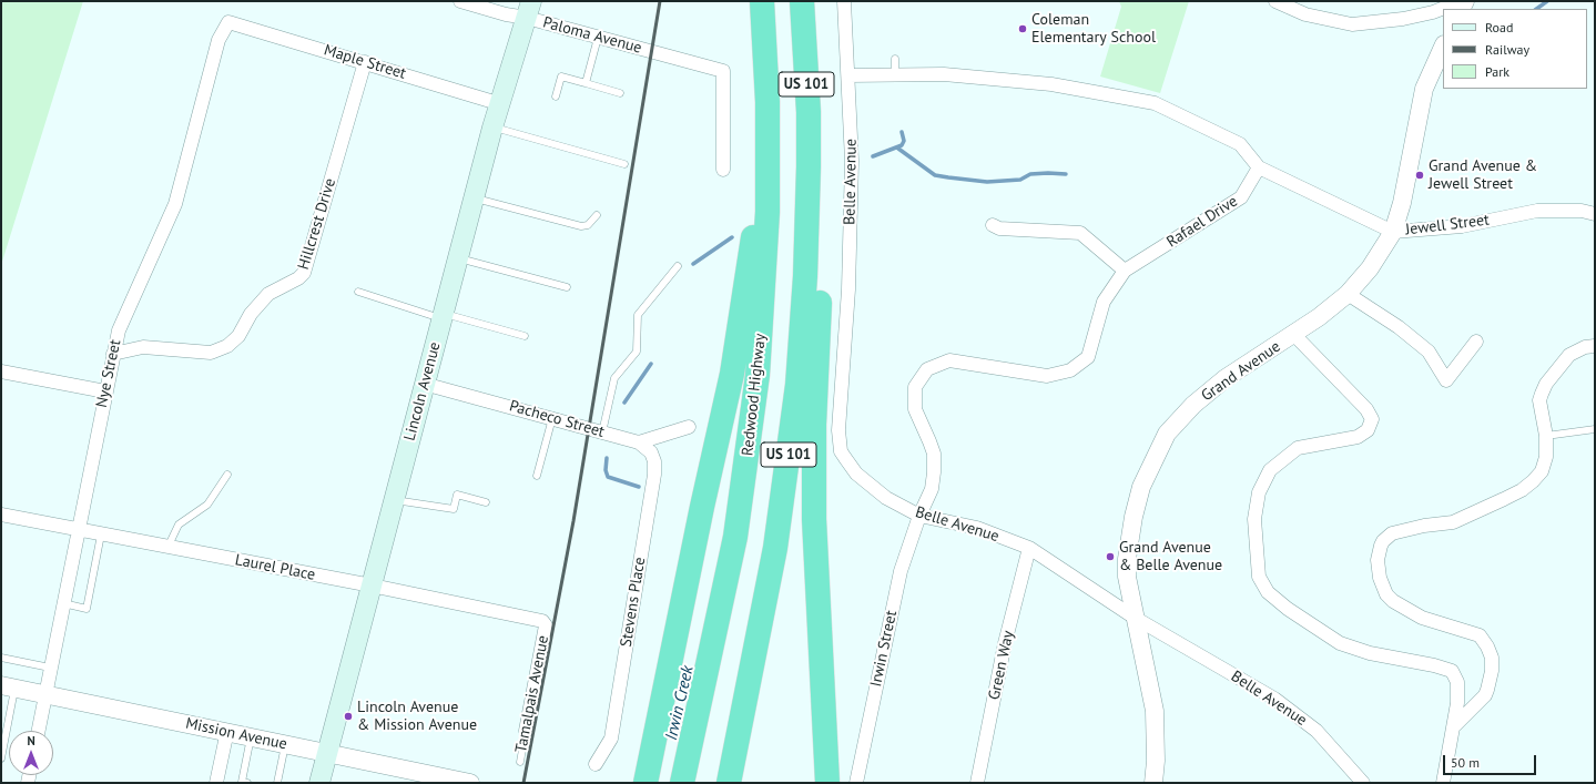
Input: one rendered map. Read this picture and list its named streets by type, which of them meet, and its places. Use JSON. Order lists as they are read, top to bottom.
{
  "streets": {
    "highway": ["US 101", "Redwood Highway"],
    "main road": ["Lincoln Avenue"],
    "street": [
      "Paloma Avenue",
      "Maple Street",
      "Belle Avenue",
      "Rafael Drive",
      "Hillcrest Drive",
      "Jewell Street",
      "Grand Avenue",
      "Nye Street",
      "Pacheco Street",
      "Laurel Place",
      "Stevens Place",
      "Irwin Street",
      "Green Way",
      "Tamalpais Avenue",
      "Mission Avenue"
    ]
  },
  "crossings": [
    ["Paloma Avenue", "Lincoln Avenue"],
    ["Maple Street", "Hillcrest Drive"],
    ["Maple Street", "Nye Street"],
    ["Maple Street", "Lincoln Avenue"],
    ["Belle Avenue", "Rafael Drive"],
    ["Belle Avenue", "Grand Avenue"],
    ["Belle Avenue", "Irwin Street"],
    ["Belle Avenue", "Green Way"],
    ["Rafael Drive", "Jewell Street"],
    ["Rafael Drive", "Irwin Street"],
    ["Hillcrest Drive", "Nye Street"],
    ["Jewell Street", "Grand Avenue"],
    ["Nye Street", "Laurel Place"],
    ["Nye Street", "Mission Avenue"],
    ["Lincoln Avenue", "Pacheco Street"],
    ["Lincoln Avenue", "Laurel Place"],
    ["Lincoln Avenue", "Mission Avenue"],
    ["Pacheco Street", "Stevens Place"],
    ["Laurel Place", "Tamalpais Avenue"]
  ],
  "water": ["Irwin Creek"],
  "places": [
    "Coleman Elementary School",
    "Grand Avenue & Jewell Street",
    "Grand Avenue & Belle Avenue",
    "Lincoln Avenue & Mission Avenue"
  ],
  "legend": ["Road", "Railway", "Park"],
  "scale_bar": "50 m",
  "north": "top"
}
